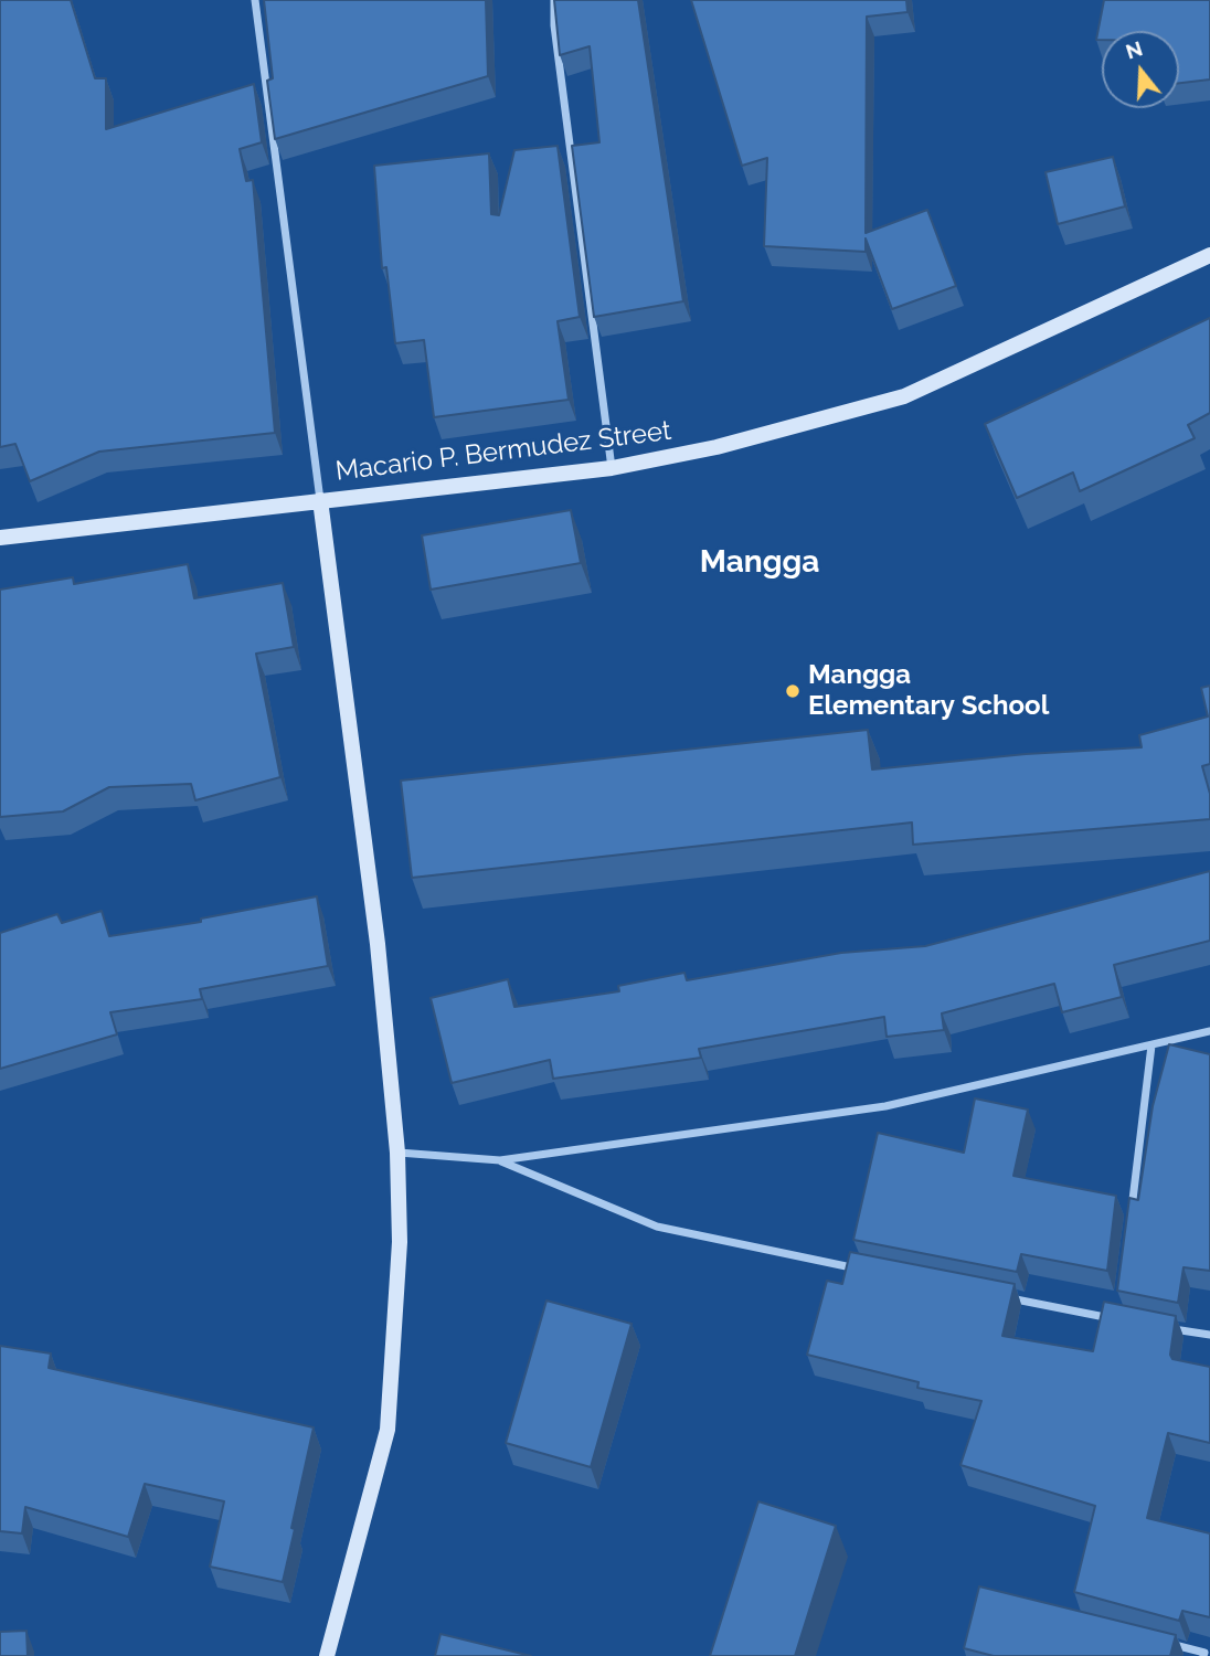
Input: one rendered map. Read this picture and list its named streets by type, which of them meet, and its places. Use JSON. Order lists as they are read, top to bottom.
{
  "streets": {
    "main road": ["Macario P. Bermudez Street"]
  },
  "districts": ["Mangga"],
  "places": ["Mangga Elementary School"],
  "north": "top"
}
